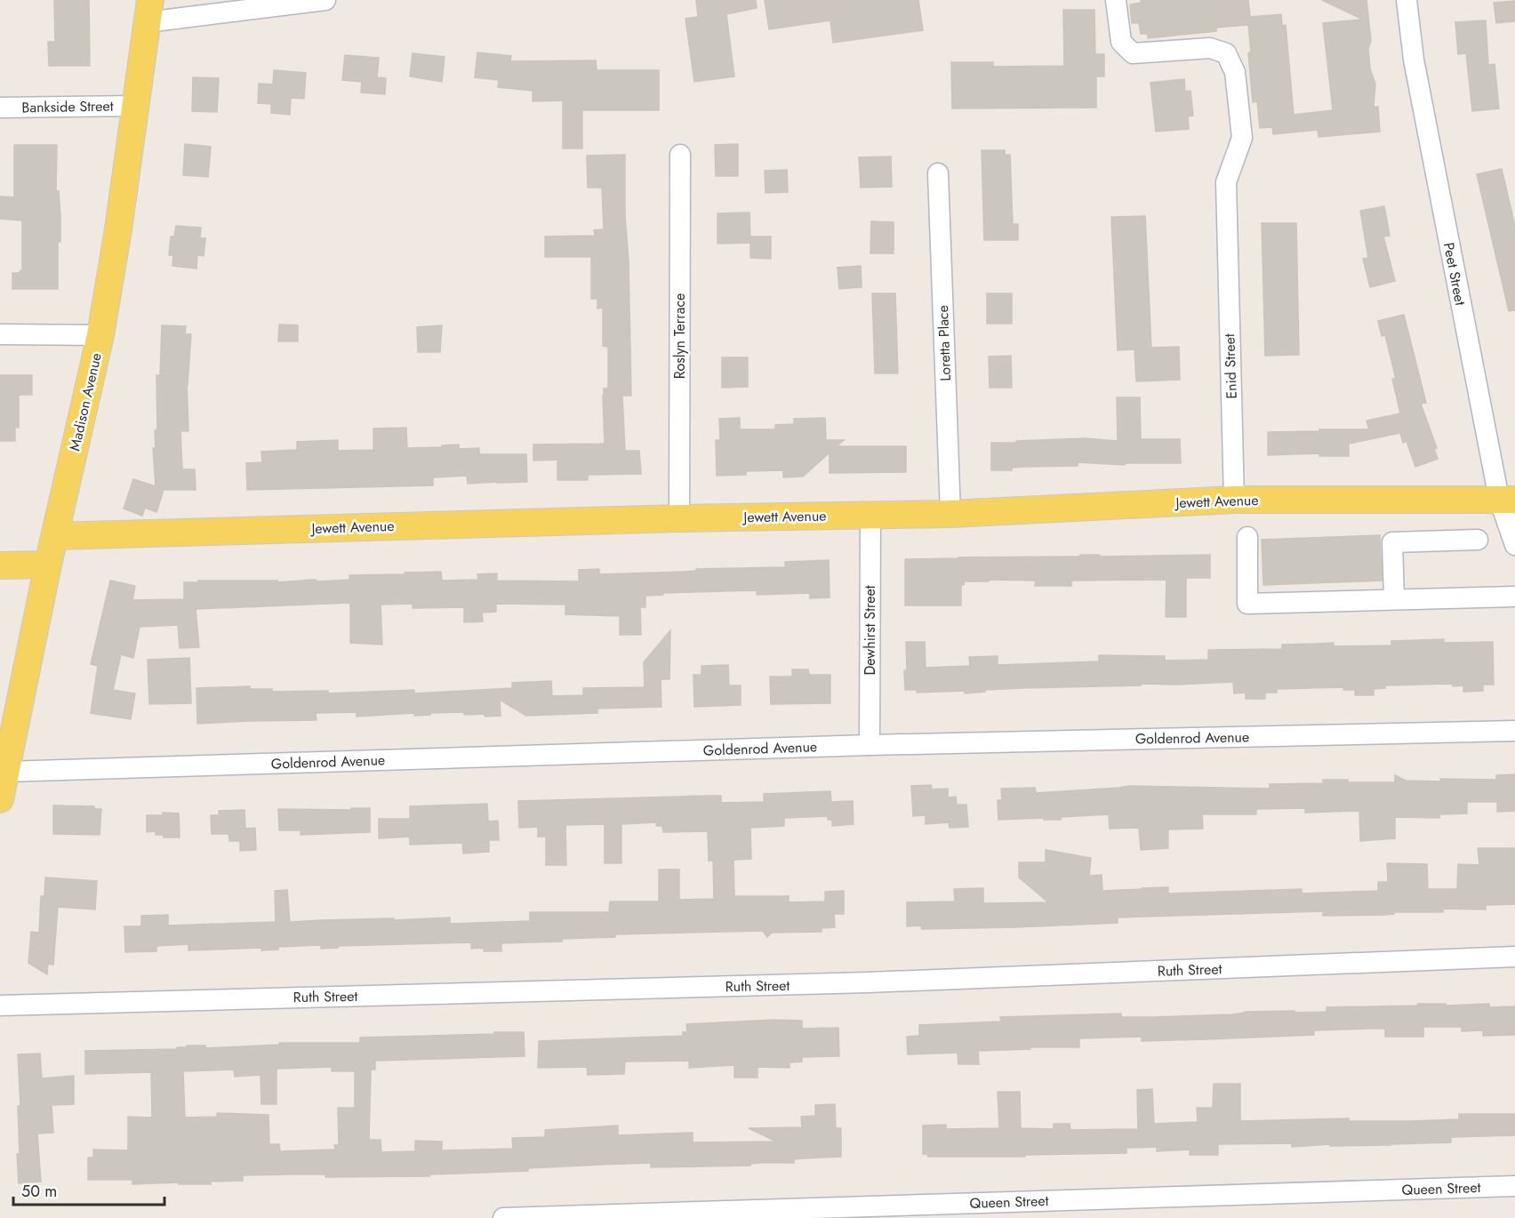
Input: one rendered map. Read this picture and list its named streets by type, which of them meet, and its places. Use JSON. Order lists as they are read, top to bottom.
{
  "streets": {
    "main road": ["Madison Avenue", "Jewett Avenue"],
    "street": [
      "Bankside Street",
      "Peet Street",
      "Roslyn Terrace",
      "Loretta Place",
      "Enid Street",
      "Dewhirst Street",
      "Goldenrod Avenue",
      "Ruth Street",
      "Queen Street"
    ]
  },
  "crossings": [
    ["Bankside Street", "Madison Avenue"],
    ["Peet Street", "Jewett Avenue"],
    ["Roslyn Terrace", "Jewett Avenue"],
    ["Loretta Place", "Jewett Avenue"],
    ["Enid Street", "Jewett Avenue"],
    ["Madison Avenue", "Jewett Avenue"],
    ["Madison Avenue", "Goldenrod Avenue"],
    ["Jewett Avenue", "Dewhirst Street"],
    ["Dewhirst Street", "Goldenrod Avenue"]
  ],
  "scale_bar": "50 m"
}
